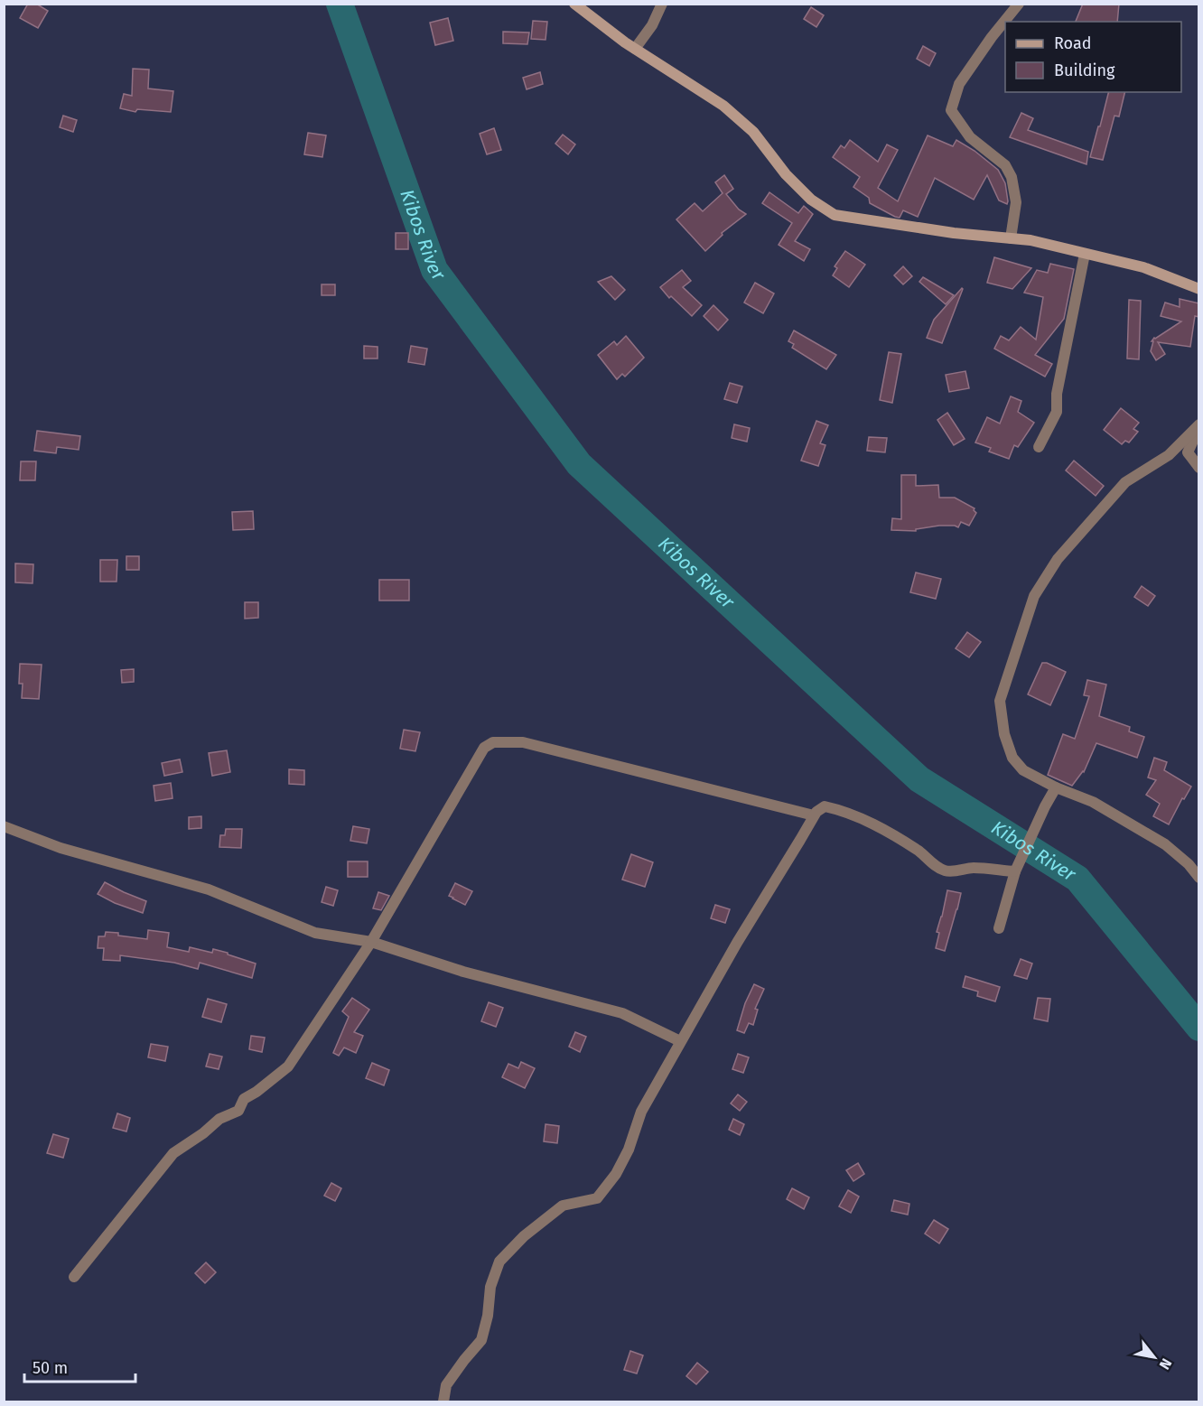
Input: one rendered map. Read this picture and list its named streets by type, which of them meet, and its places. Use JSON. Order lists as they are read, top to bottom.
{
  "water": ["Kibos River"],
  "legend": ["Road", "Building"],
  "scale_bar": "50 m",
  "north": "bottom right"
}
